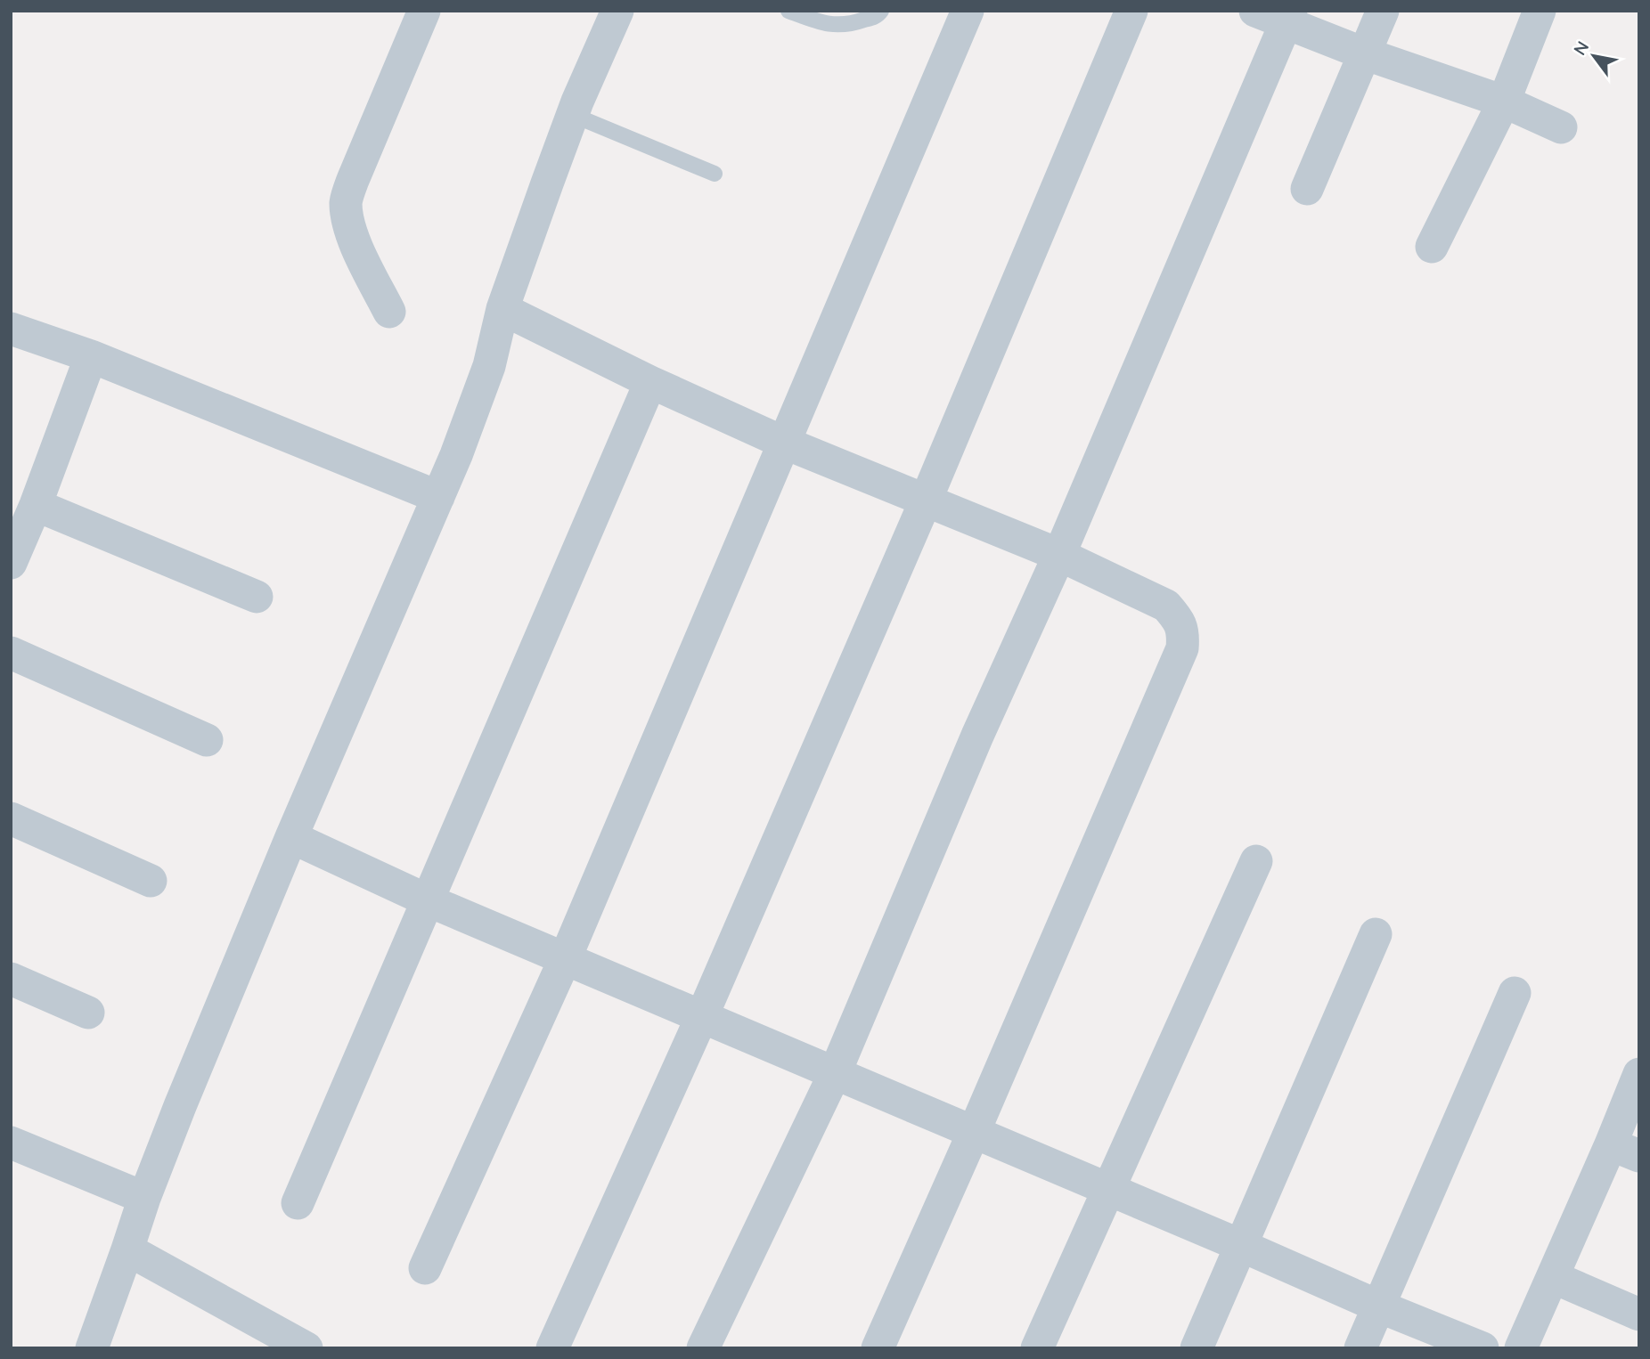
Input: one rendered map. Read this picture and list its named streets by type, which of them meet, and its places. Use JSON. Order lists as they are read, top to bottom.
{
  "north": "top left"
}
